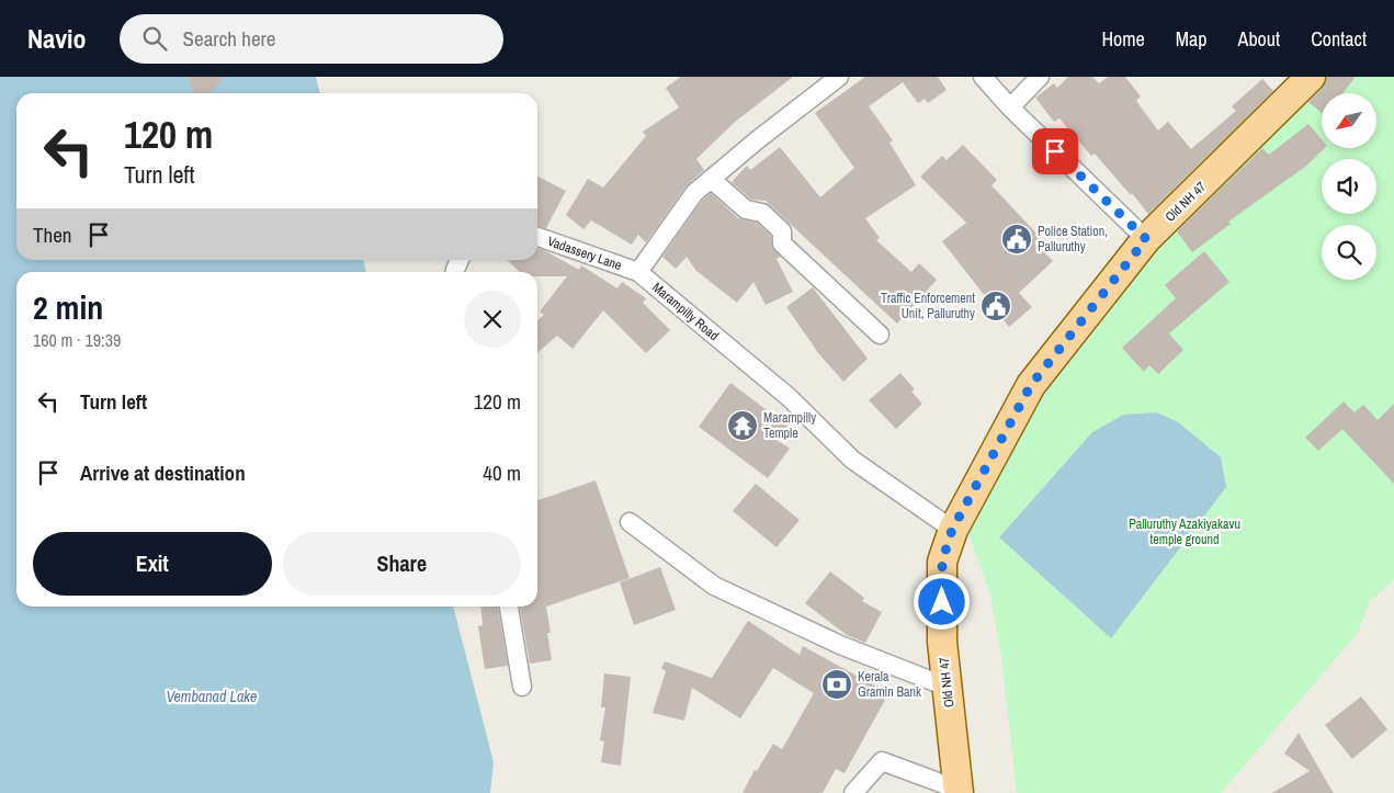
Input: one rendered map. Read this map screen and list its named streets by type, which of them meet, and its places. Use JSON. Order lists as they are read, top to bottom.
{
  "streets": {
    "main road": ["Old NH 47"],
    "street": ["Vadassery Lane", "Marampilly Road"]
  },
  "crossings": [
    ["Old NH 47", "Marampilly Road"],
    ["Vadassery Lane", "Marampilly Road"]
  ],
  "water": ["Vembanad Lake"],
  "parks": ["Palluruthy Azakiyakavu temple ground"],
  "places": {
    "public building": ["Police Station, Palluruthy", "Traffic Enforcement Unit, Palluruthy"],
    "temple": ["Marampilly Temple"],
    "bank": ["Kerala Gramin Bank"]
  },
  "north": "bottom left",
  "page": {
    "header": "Navio",
    "search": "Search here",
    "nav": [
      "Home",
      "Map",
      "About",
      "Contact"
    ],
    "turn": ["120 m", "Turn left"],
    "then": "Then",
    "heading": ["2 min", "160 m · 19:39"],
    "list": [
      {
        "name": "Turn left",
        "value": "120 m"
      },
      {
        "name": "Arrive at destination",
        "value": "40 m"
      }
    ],
    "buttons": ["Exit", "Share"]
  }
}
